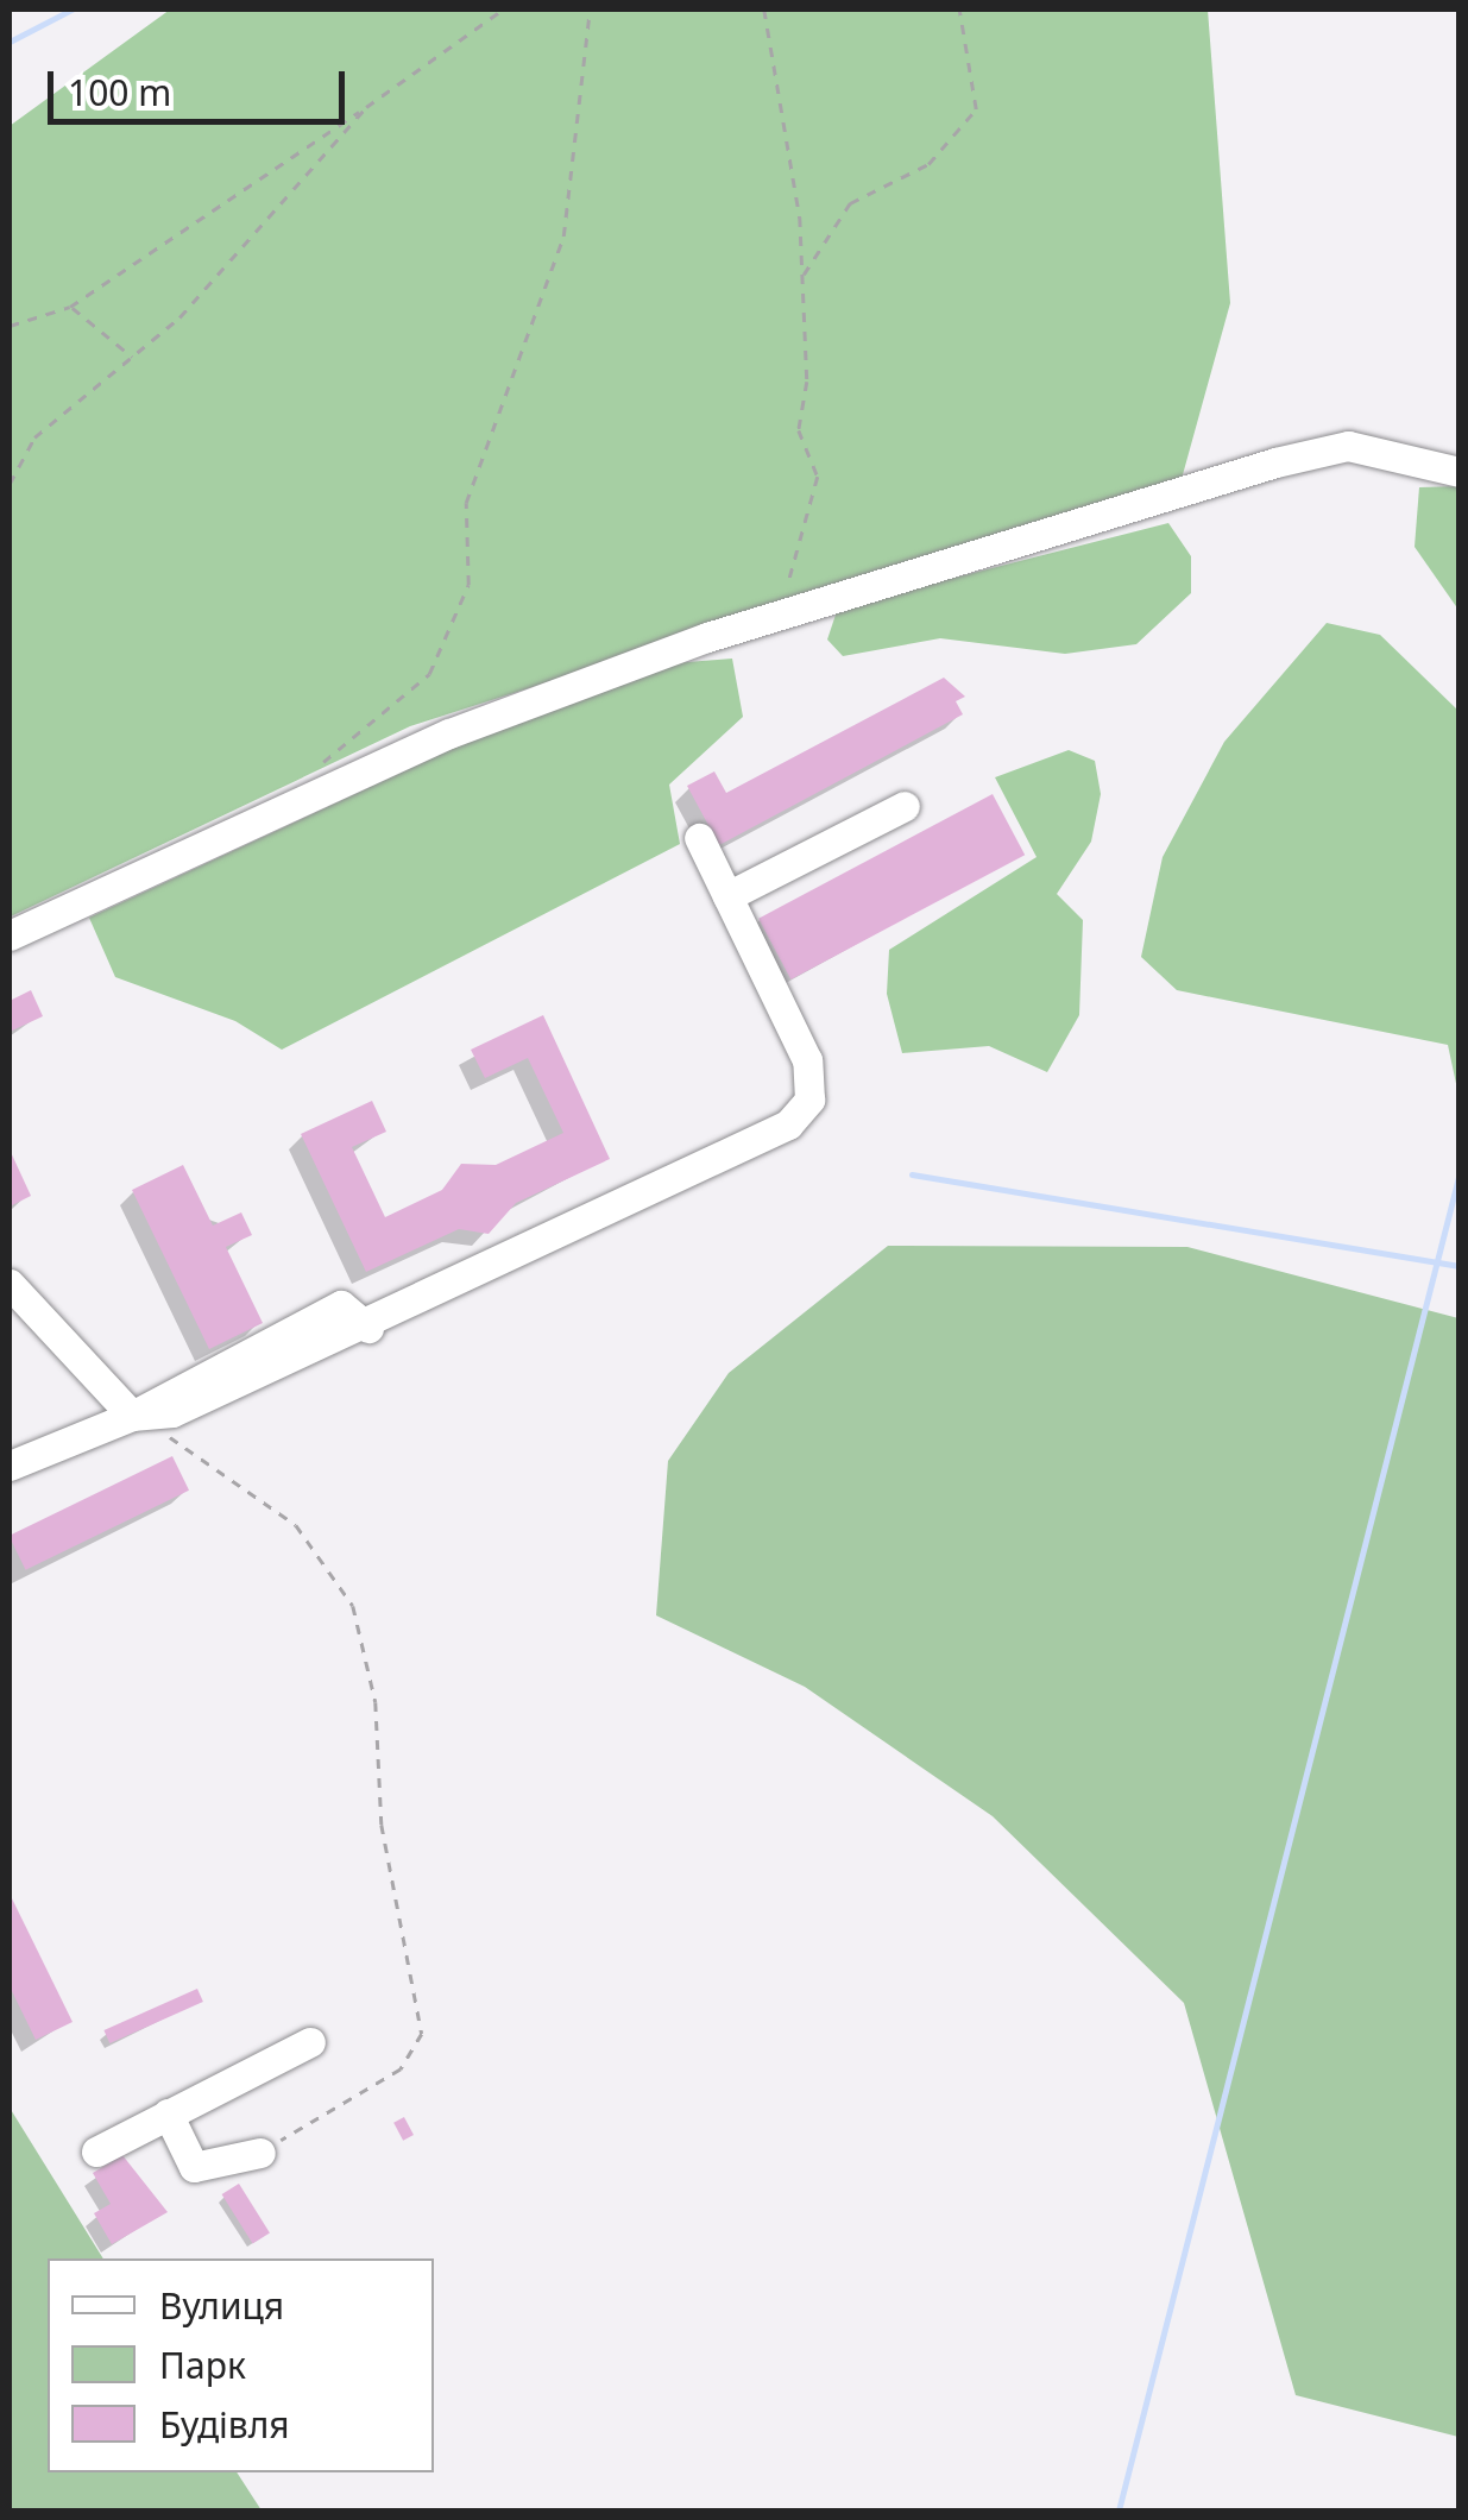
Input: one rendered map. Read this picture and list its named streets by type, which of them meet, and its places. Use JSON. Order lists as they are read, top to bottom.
{
  "legend": ["Вулиця", "Парк", "Будівля"],
  "scale_bar": "100 m"
}
